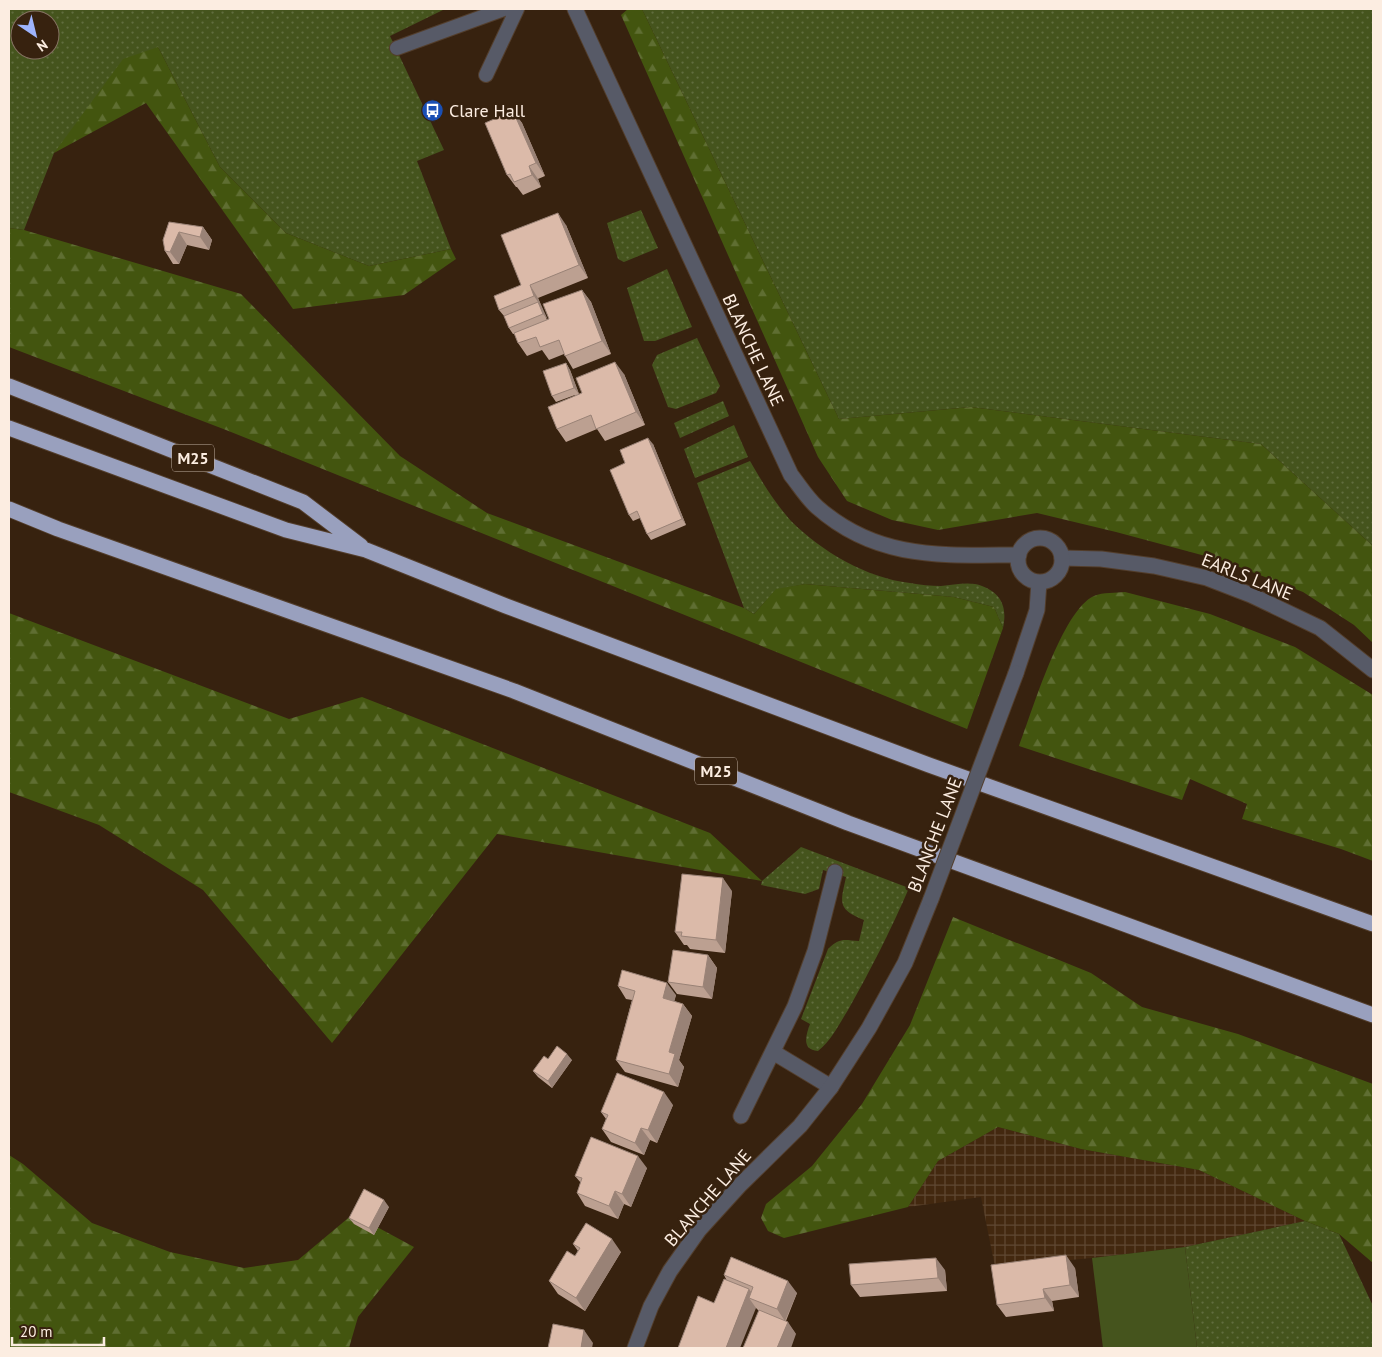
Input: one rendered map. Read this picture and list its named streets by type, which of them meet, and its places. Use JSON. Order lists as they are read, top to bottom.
{
  "streets": {
    "highway": ["M25"],
    "street": ["BLANCHE LANE", "EARLS LANE"]
  },
  "crossings": [
    ["BLANCHE LANE", "EARLS LANE"]
  ],
  "places": {
    "bus stop": ["Clare Hall"]
  },
  "scale_bar": "20 m",
  "north": "bottom right"
}
